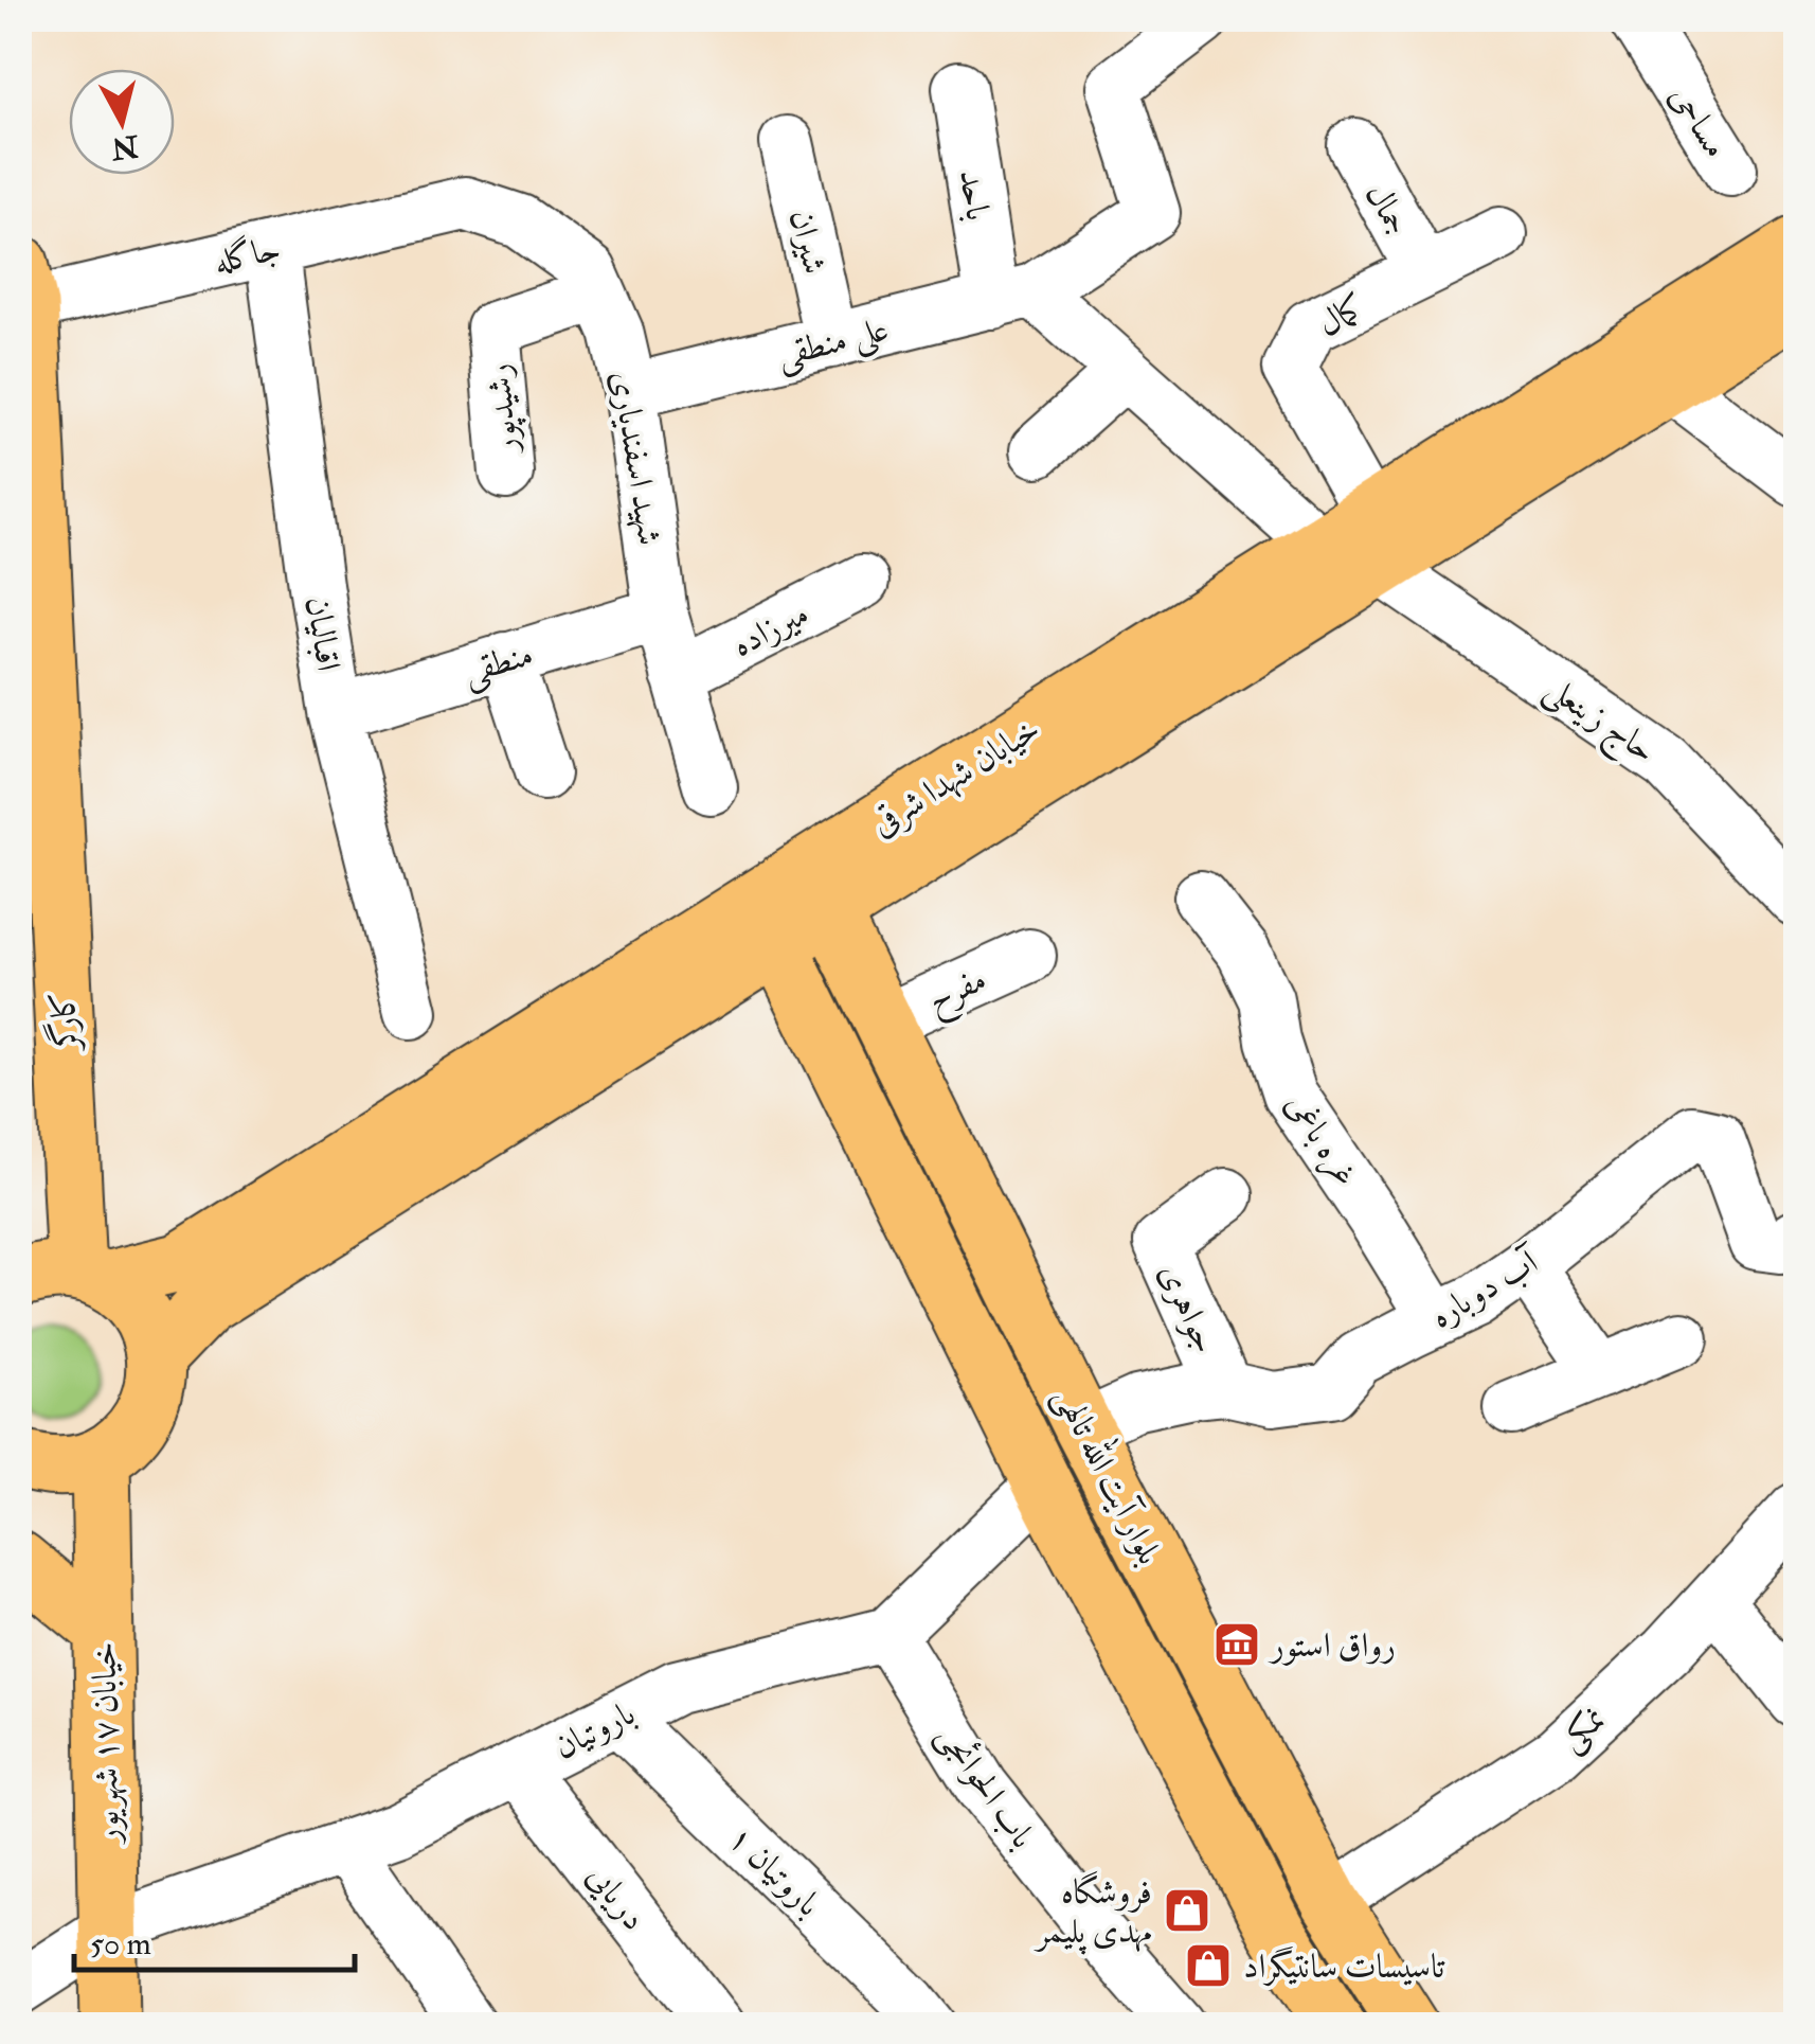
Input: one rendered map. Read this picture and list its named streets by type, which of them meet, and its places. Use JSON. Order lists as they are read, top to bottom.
{
  "streets": {
    "main road": [
      "خیابان شهدا شرقی",
      "کارگر",
      "بلوار آیت الله تالهی",
      "خیابان ۱۷ شهریور"
    ],
    "street": [
      "مساحی",
      "باحد",
      "جمال",
      "شیران",
      "جاگله",
      "کمال",
      "علی منطقی",
      "رشیدپور",
      "شهید اسفندیاری",
      "میرزاده",
      "اقبالیان",
      "منطقی",
      "حاج زینعلی",
      "مفرح",
      "غره باغی",
      "آب دوباره",
      "جواهری",
      "نمکی",
      "باروتیان",
      "باب الحوائجی",
      "۱ باروتیان",
      "دریایی"
    ]
  },
  "crossings": [
    ["باحد", "علی منطقی"],
    ["جمال", "کمال"],
    ["شیران", "علی منطقی"],
    ["جاگله", "شهید اسفندیاری"],
    ["جاگله", "اقبالیان"],
    ["جاگله", "کارگر"],
    ["کمال", "حاج زینعلی"],
    ["کمال", "خیابان شهدا شرقی"],
    ["علی منطقی", "شهید اسفندیاری"],
    ["رشیدپور", "شهید اسفندیاری"],
    ["شهید اسفندیاری", "میرزاده"],
    ["شهید اسفندیاری", "منطقی"],
    ["اقبالیان", "منطقی"],
    ["حاج زینعلی", "خیابان شهدا شرقی"],
    ["خیابان شهدا شرقی", "کارگر"],
    ["خیابان شهدا شرقی", "بلوار آیت الله تالهی"],
    ["مفرح", "بلوار آیت الله تالهی"],
    ["غره باغی", "آب دوباره"],
    ["آب دوباره", "جواهری"],
    ["آب دوباره", "بلوار آیت الله تالهی"],
    ["بلوار آیت الله تالهی", "نمکی"],
    ["باروتیان", "خیابان ۱۷ شهریور"],
    ["باروتیان", "باب الحوائجی"],
    ["باروتیان", "۱ باروتیان"],
    ["باروتیان", "دریایی"]
  ],
  "places": {
    "museum": ["رواق استور"],
    "shop": ["فروشگاه مهدی پلیمر", "تاسیسات سانتیگراد"]
  },
  "scale_bar": "50 m",
  "north": "bottom"
}
